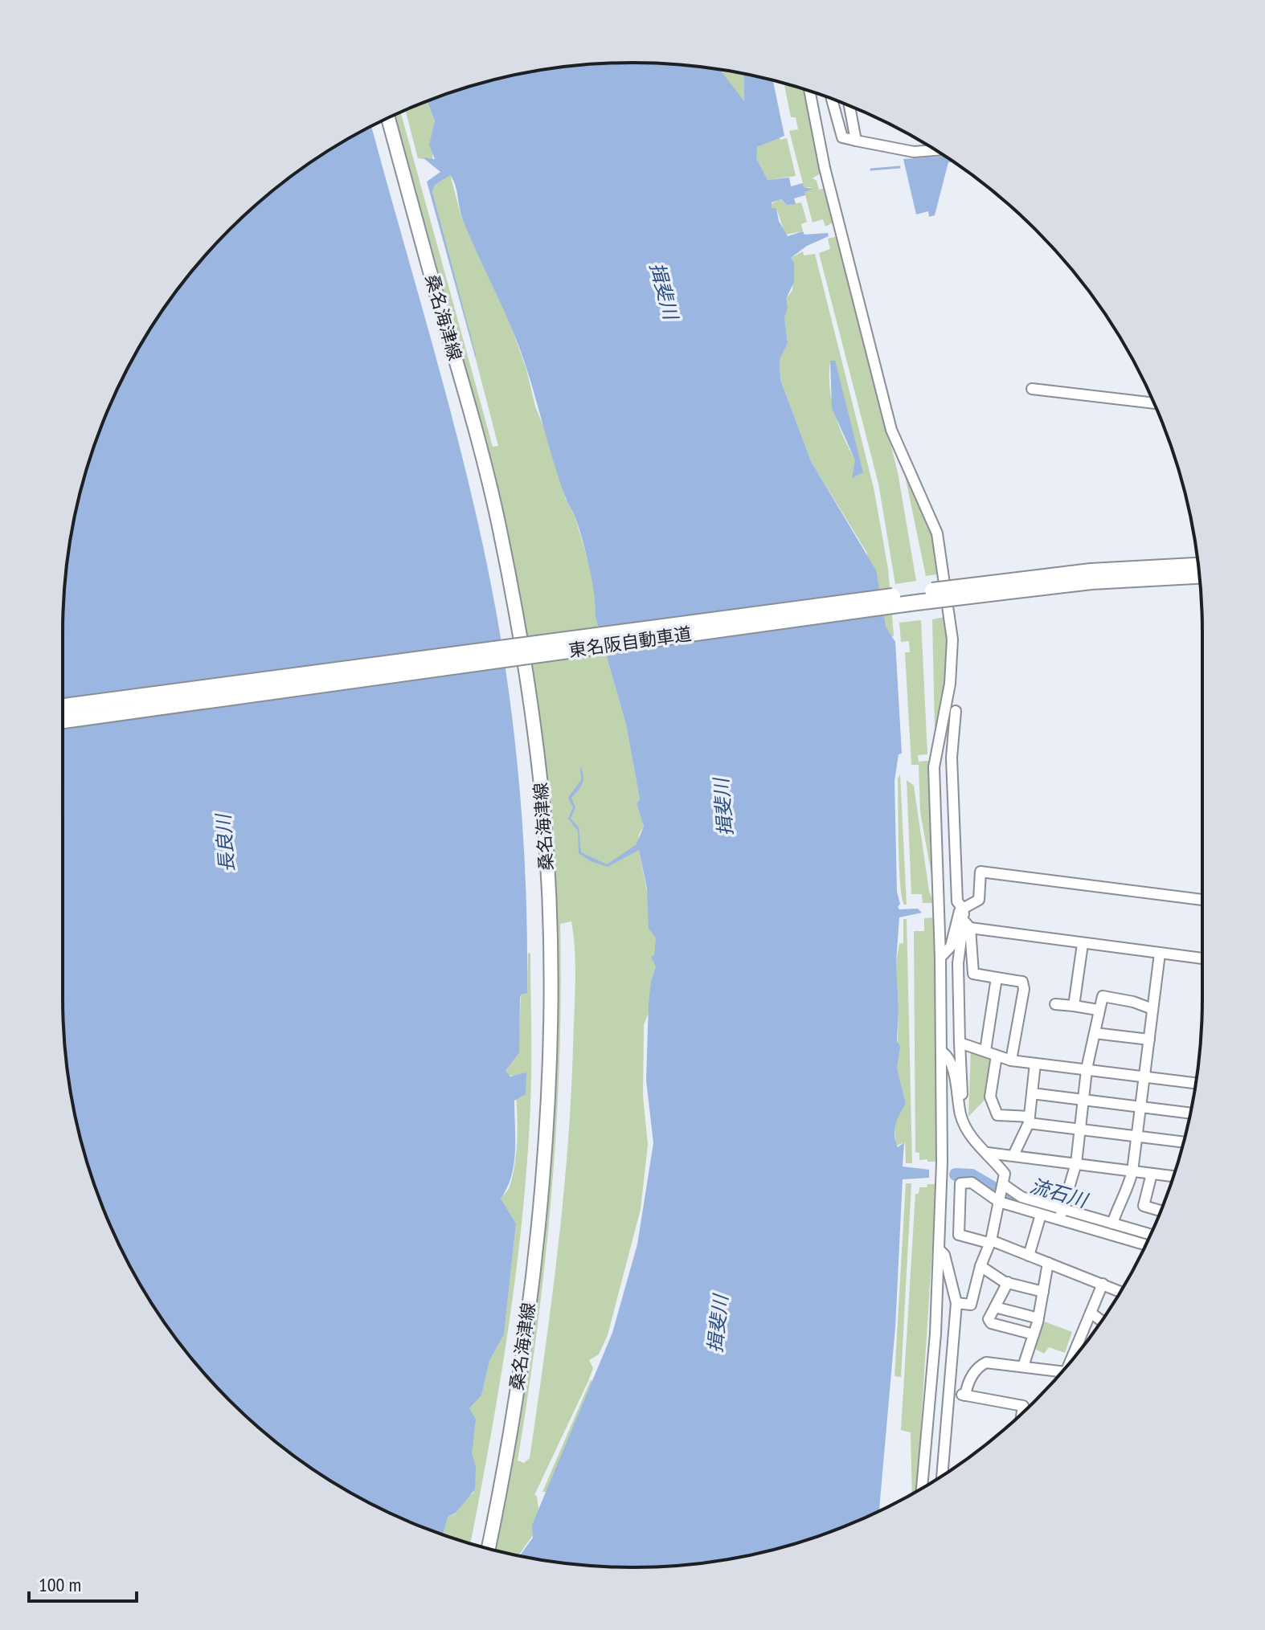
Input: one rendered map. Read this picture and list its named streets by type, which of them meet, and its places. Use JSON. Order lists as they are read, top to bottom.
{
  "streets": {
    "highway": ["東名阪自動車道"],
    "main road": ["桑名海津線"]
  },
  "water": ["揖斐川", "長良川", "流石川"],
  "scale_bar": "100 m"
}
